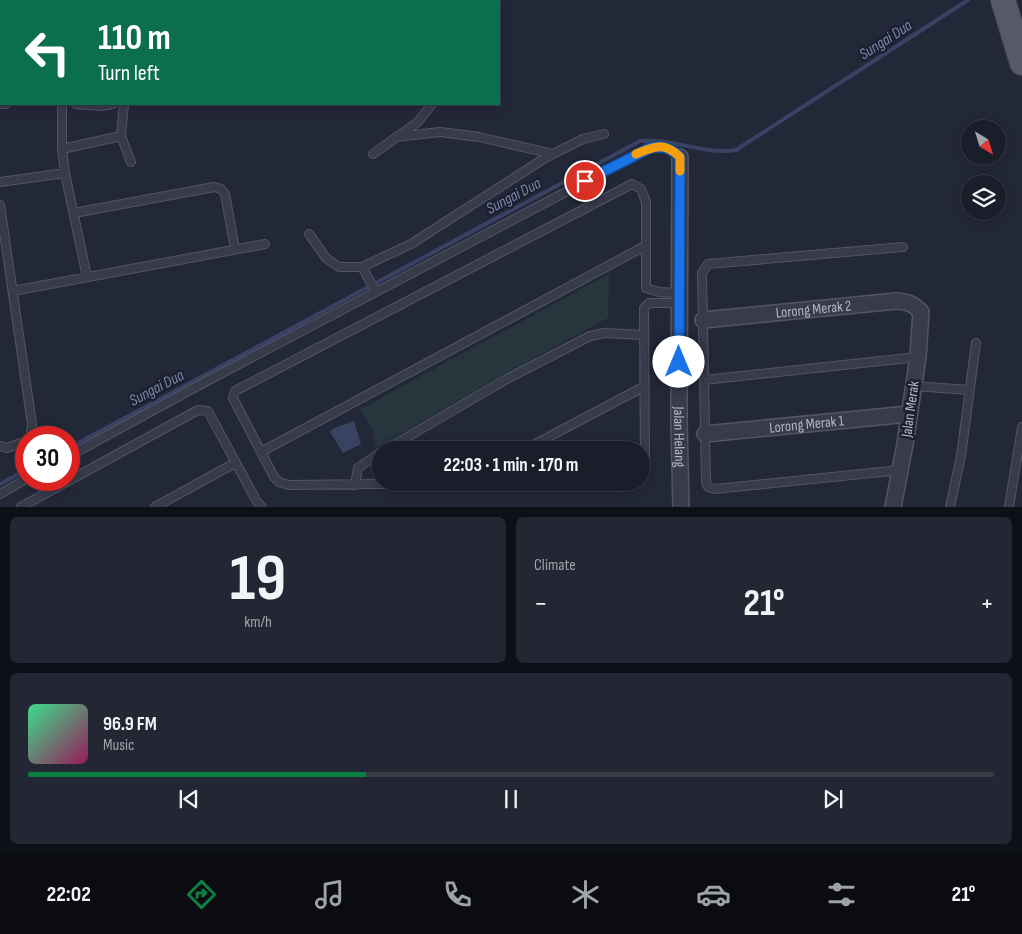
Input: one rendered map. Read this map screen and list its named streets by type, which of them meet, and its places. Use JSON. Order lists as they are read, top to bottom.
{
  "streets": {
    "street": [
      "Lorong Merak 2",
      "Jalan Merak",
      "Lorong Merak 1",
      "Jalan Helang"
    ]
  },
  "crossings": [
    ["Lorong Merak 2", "Jalan Merak"],
    ["Jalan Merak", "Lorong Merak 1"]
  ],
  "water": ["Sungai Dua"],
  "north": "bottom right",
  "page": {
    "turn": ["110 m", "Turn left"],
    "limit": "30",
    "trip": "22:03 · 1 min · 170 m",
    "tile": [
      ["19", "km/h"],
      "Climate"
    ],
    "heat": ["−", "21°", "+"],
    "song": ["96.9 FM", "Music"],
    "tabs": ["22:02", "21°"]
  }
}
